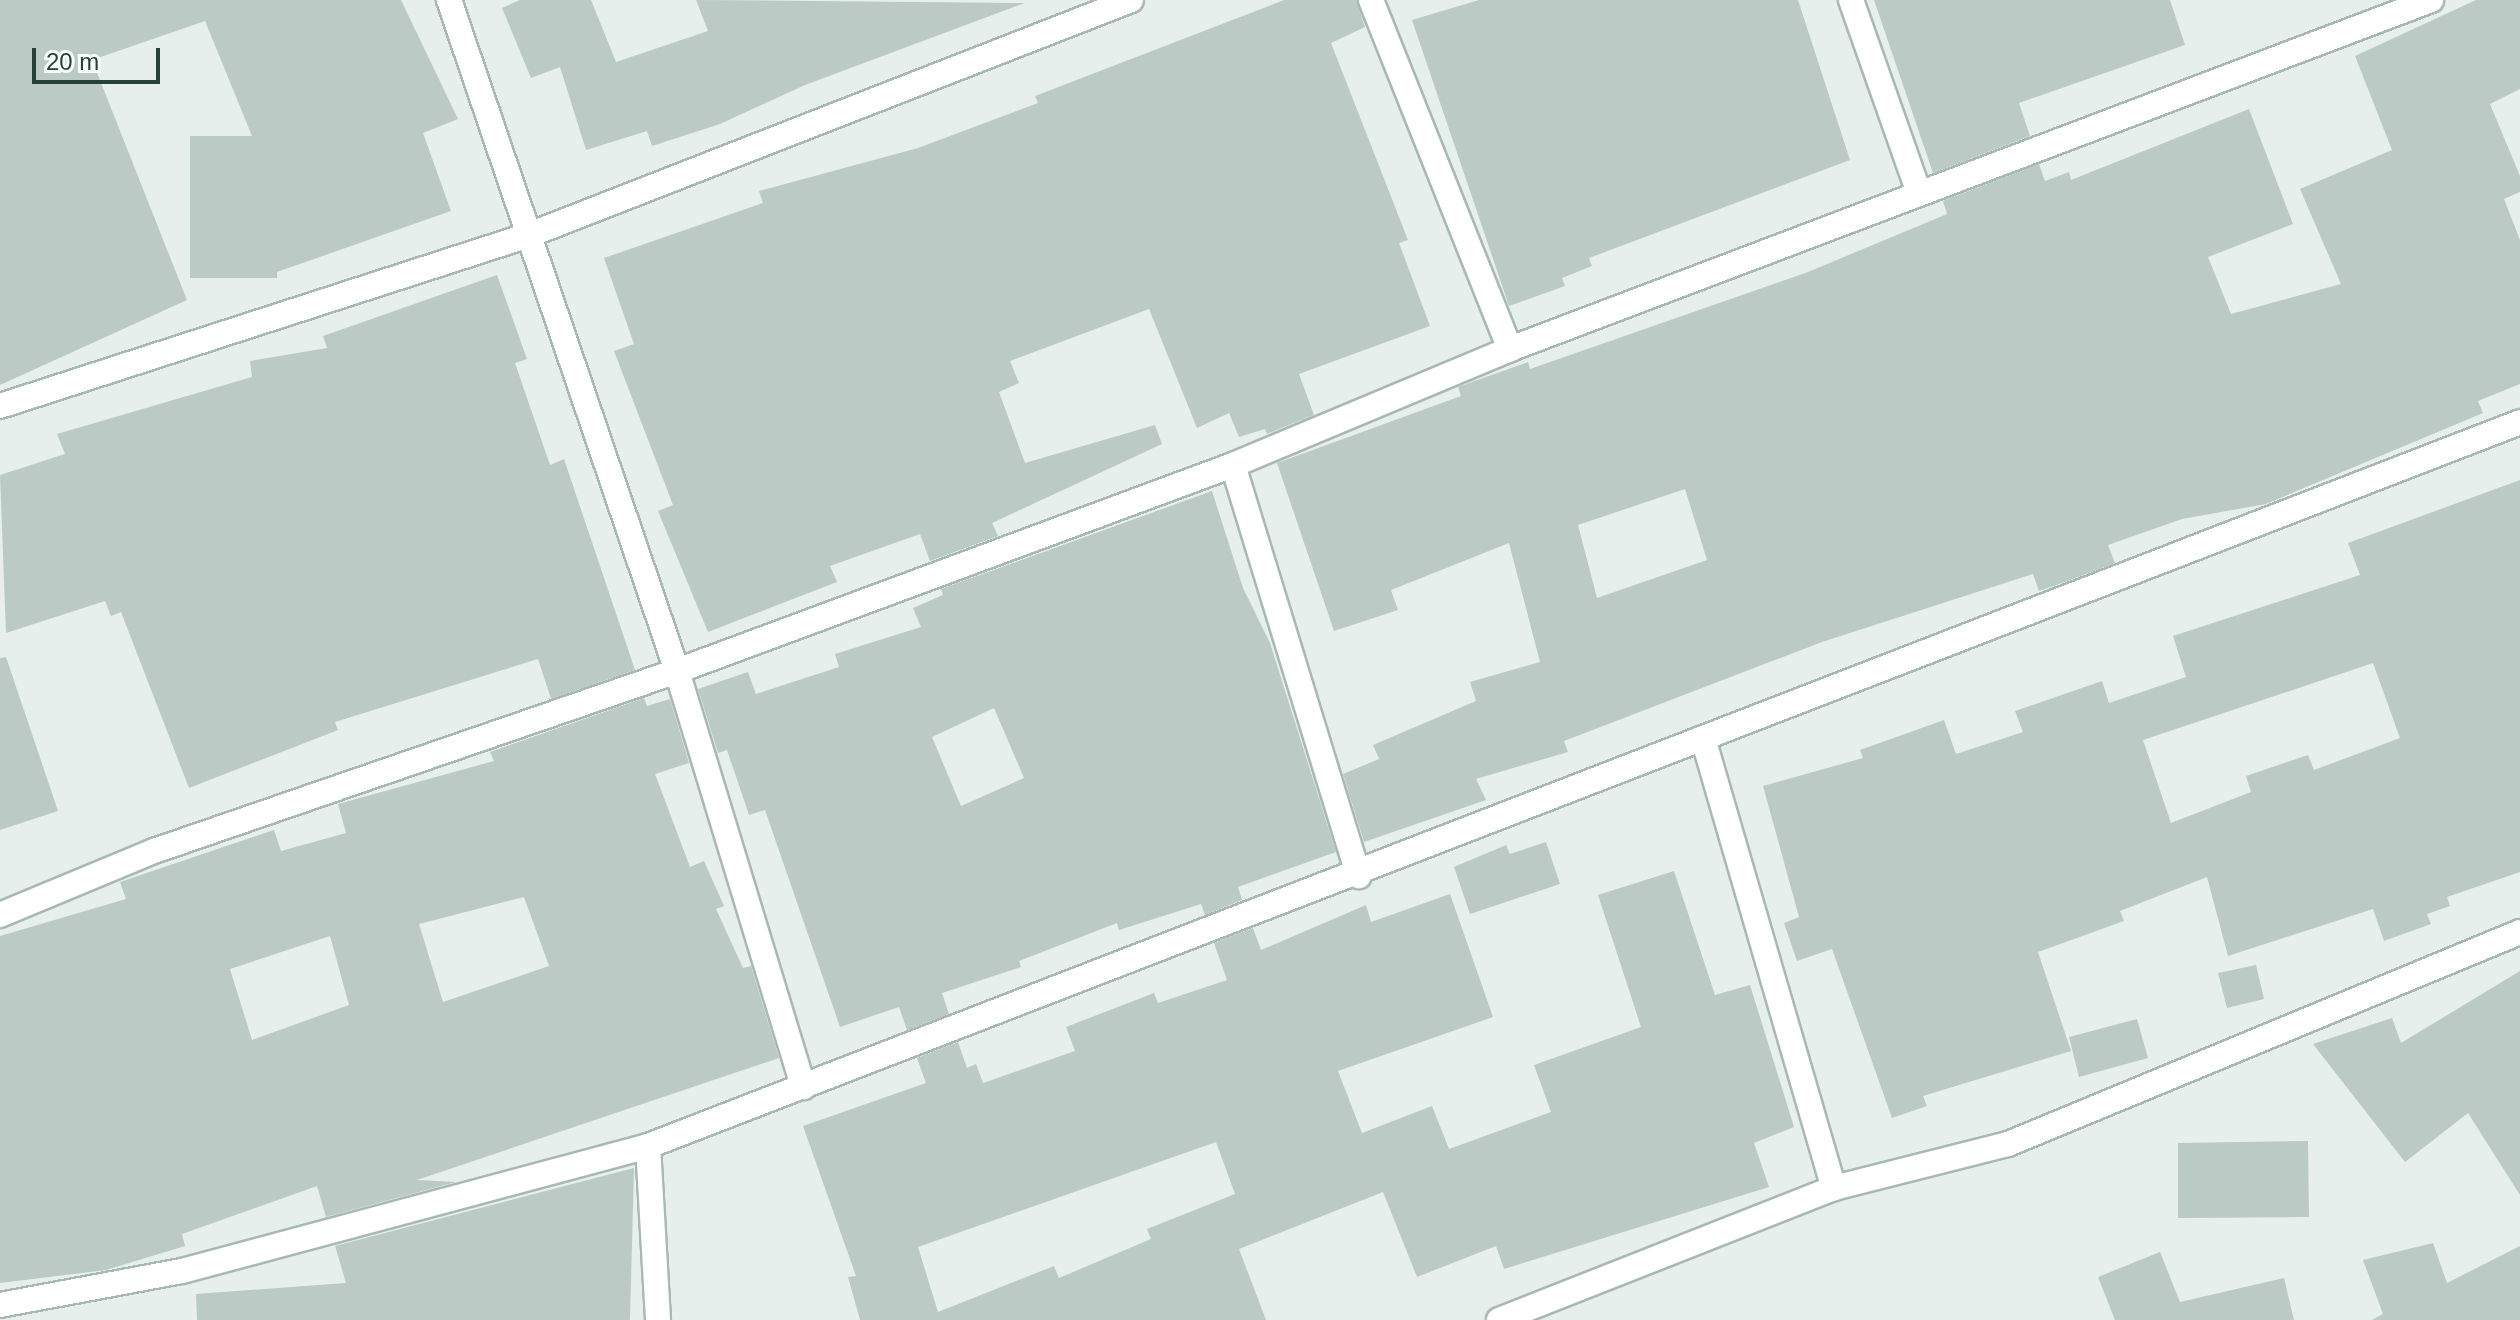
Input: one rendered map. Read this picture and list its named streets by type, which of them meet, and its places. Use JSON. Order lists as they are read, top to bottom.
{
  "scale_bar": "20 m"
}
